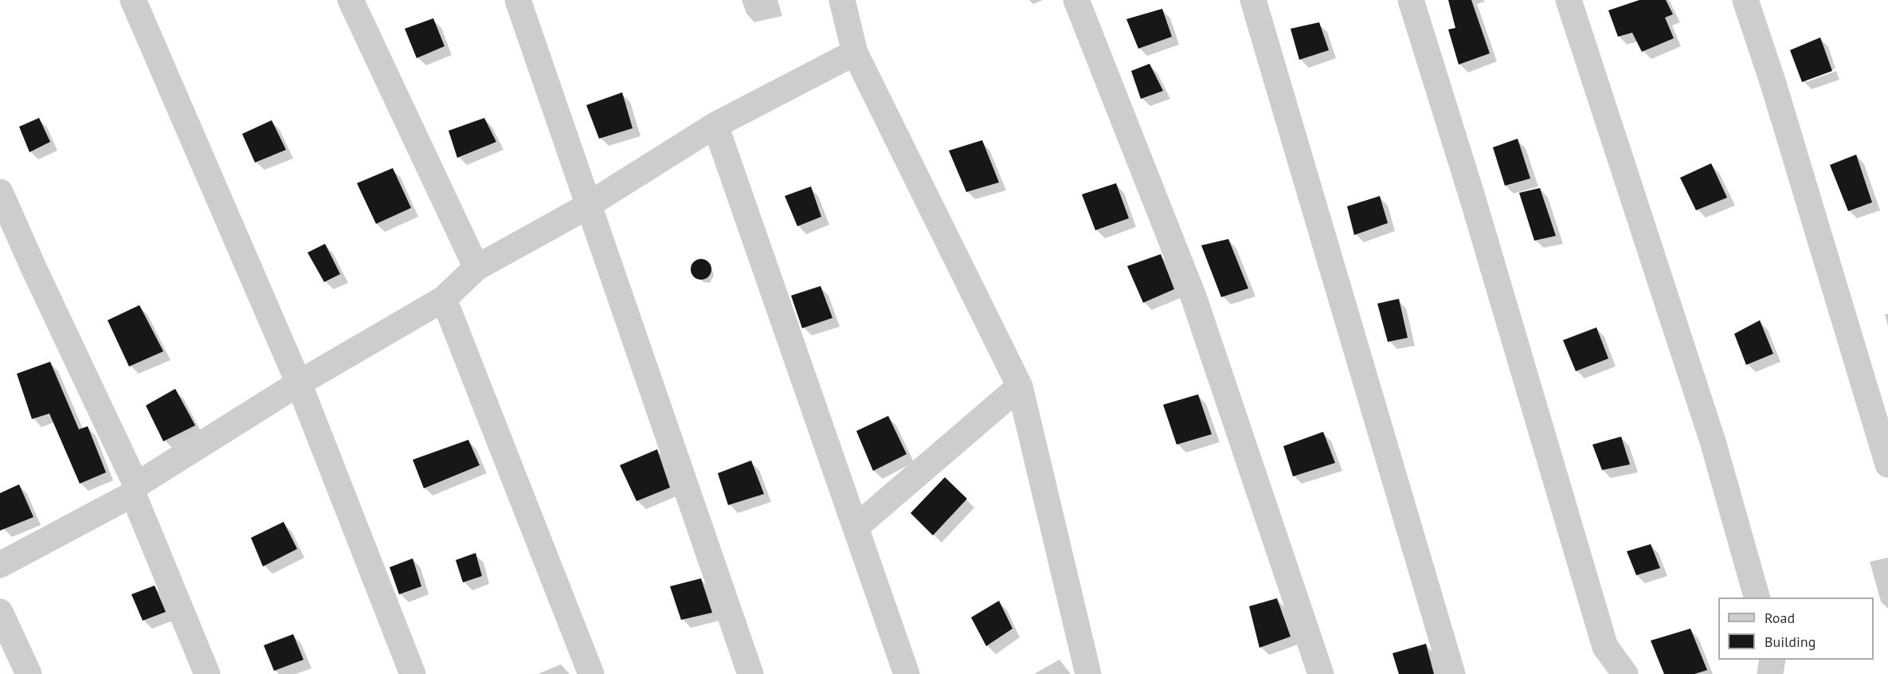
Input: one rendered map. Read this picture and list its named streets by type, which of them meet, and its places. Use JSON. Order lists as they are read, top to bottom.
{
  "legend": ["Road", "Building"]
}
